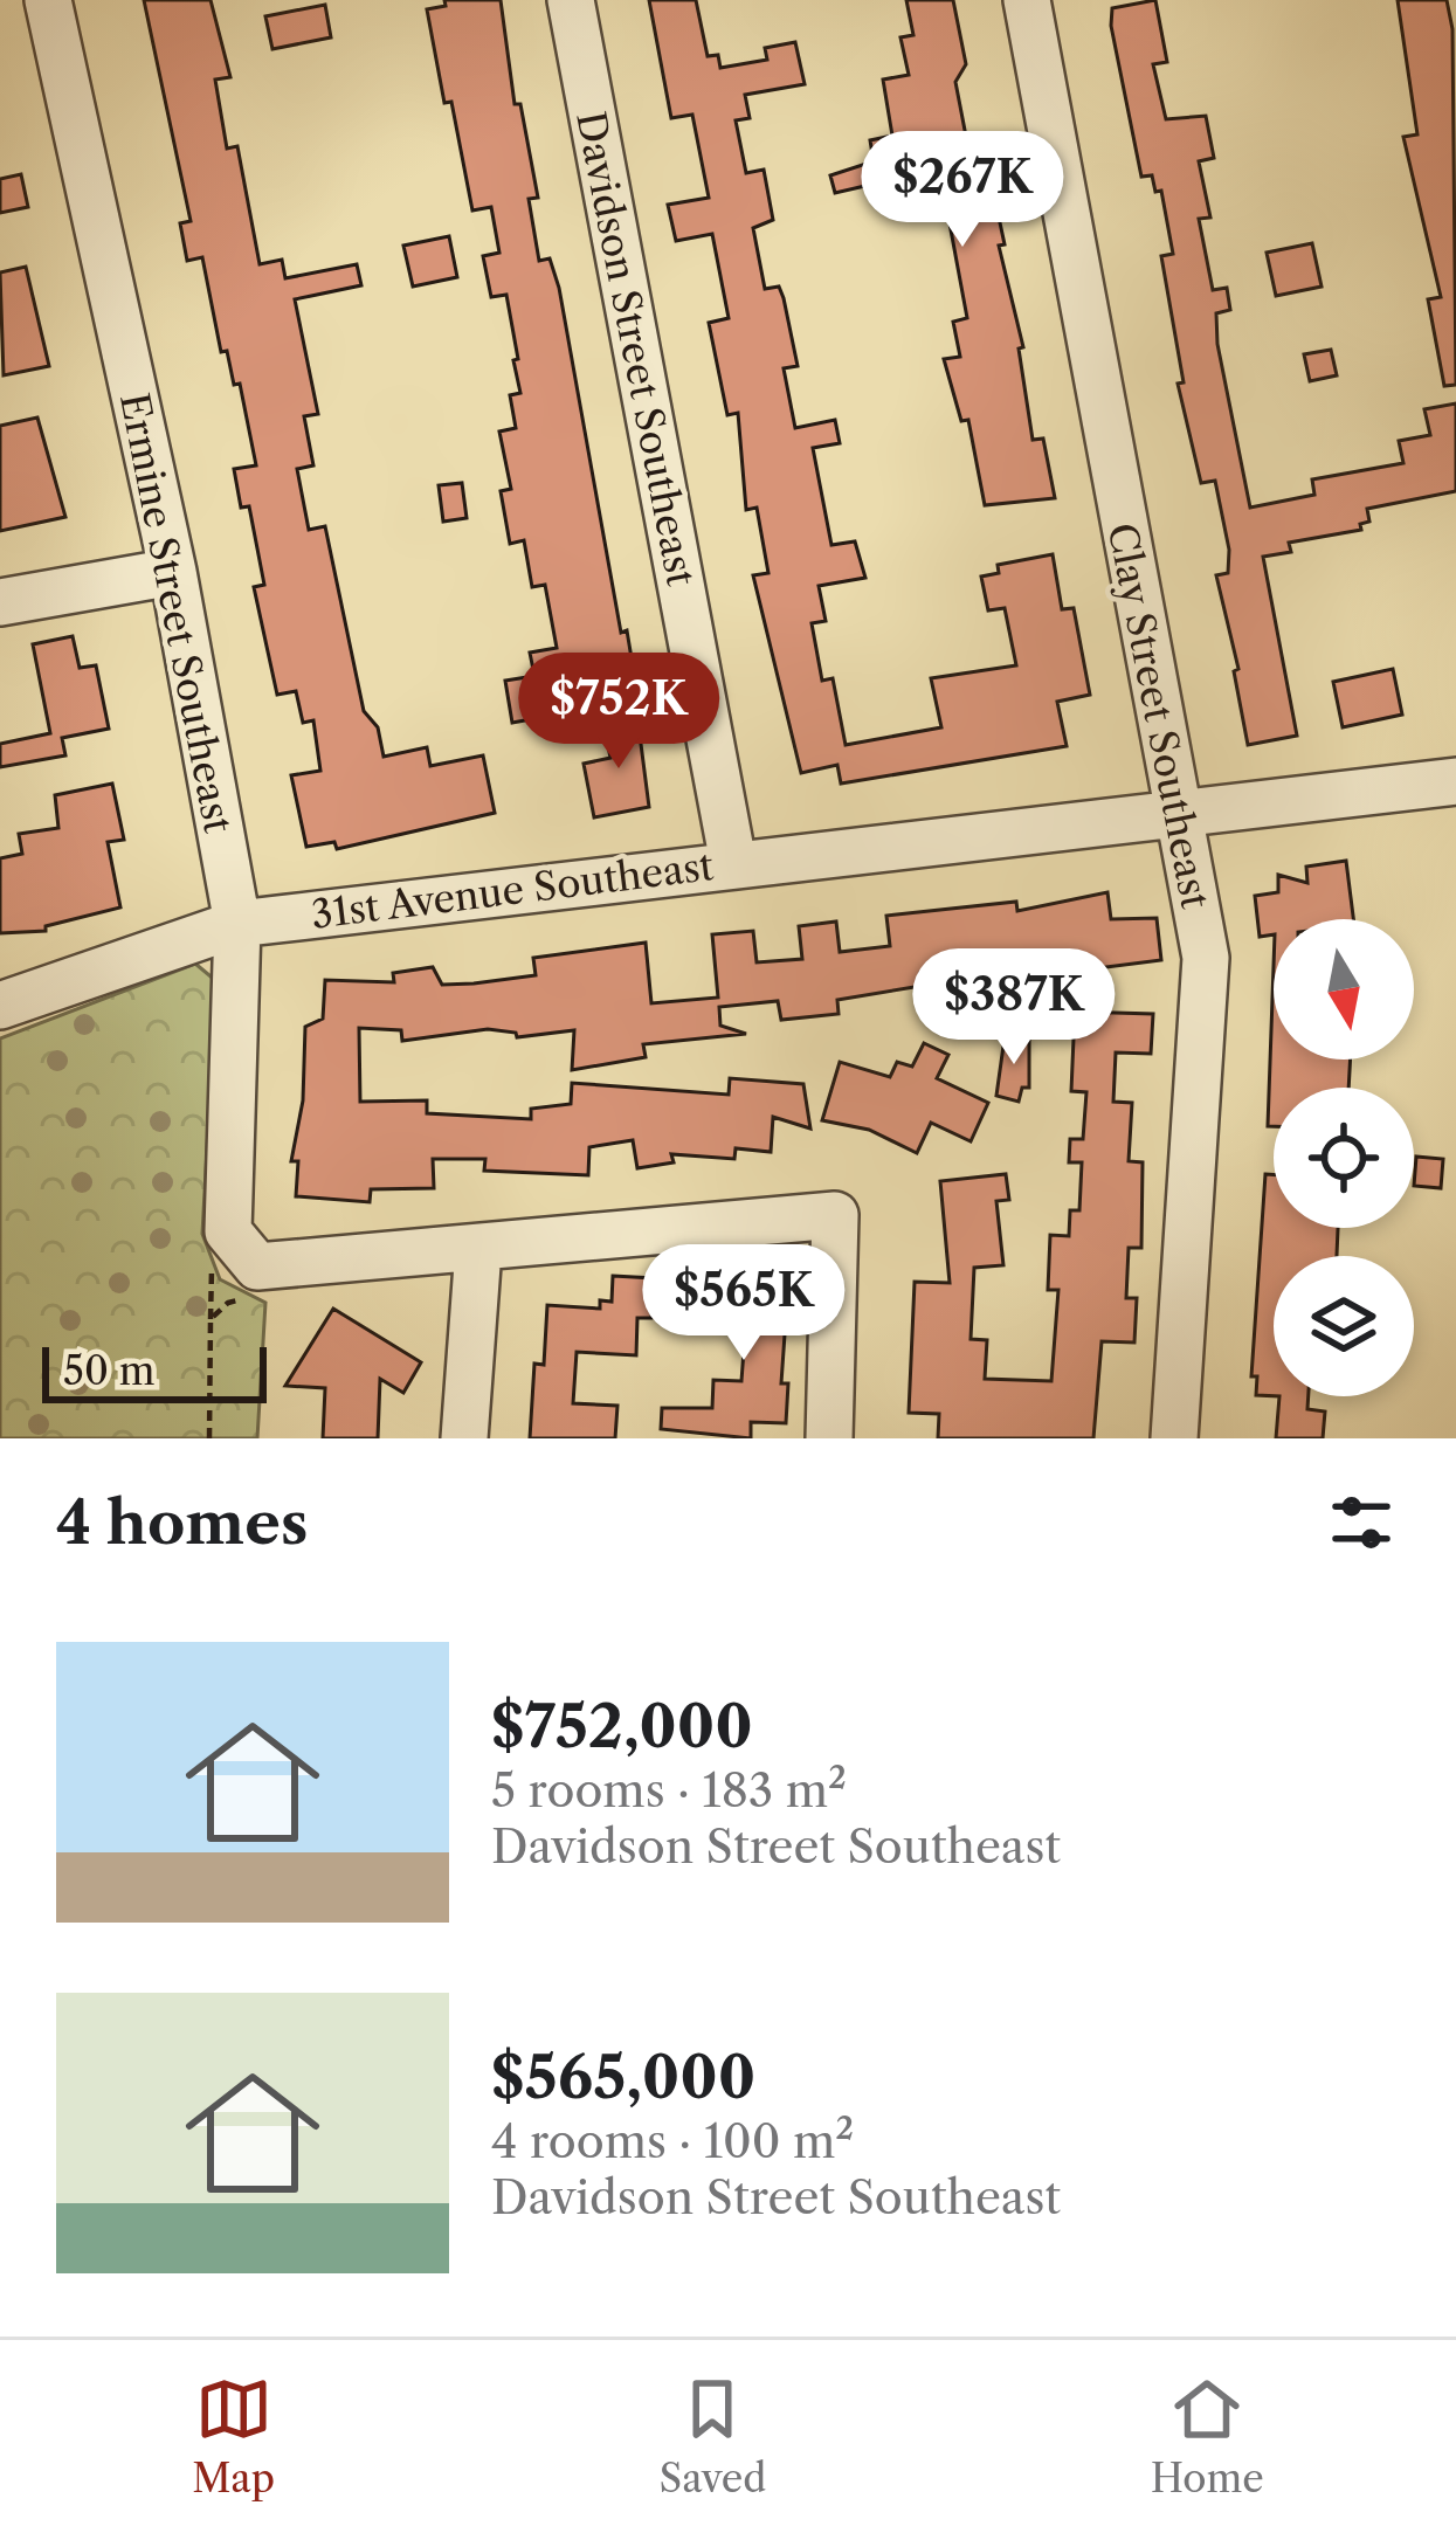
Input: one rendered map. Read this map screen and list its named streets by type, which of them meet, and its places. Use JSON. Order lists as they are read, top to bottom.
{
  "streets": {
    "street": [
      "Davidson Street Southeast",
      "Ermine Street Southeast",
      "Clay Street Southeast",
      "31st Avenue Southeast"
    ]
  },
  "crossings": [
    ["Davidson Street Southeast", "31st Avenue Southeast"],
    ["Ermine Street Southeast", "31st Avenue Southeast"],
    ["Clay Street Southeast", "31st Avenue Southeast"]
  ],
  "scale_bar": "50 m",
  "north": "bottom",
  "page": {
    "price": [
      "$267K",
      "$752K",
      "$387K",
      "$565K"
    ],
    "scale": "50 m",
    "heading": "4 homes",
    "list": [
      {
        "name": "$752,000",
        "note": "5 rooms · 183 m² · Davidson Street Southeast"
      },
      {
        "name": "$565,000",
        "note": "4 rooms · 100 m² · Davidson Street Southeast"
      }
    ],
    "tabs": ["Map", "Saved", "Home"]
  }
}
